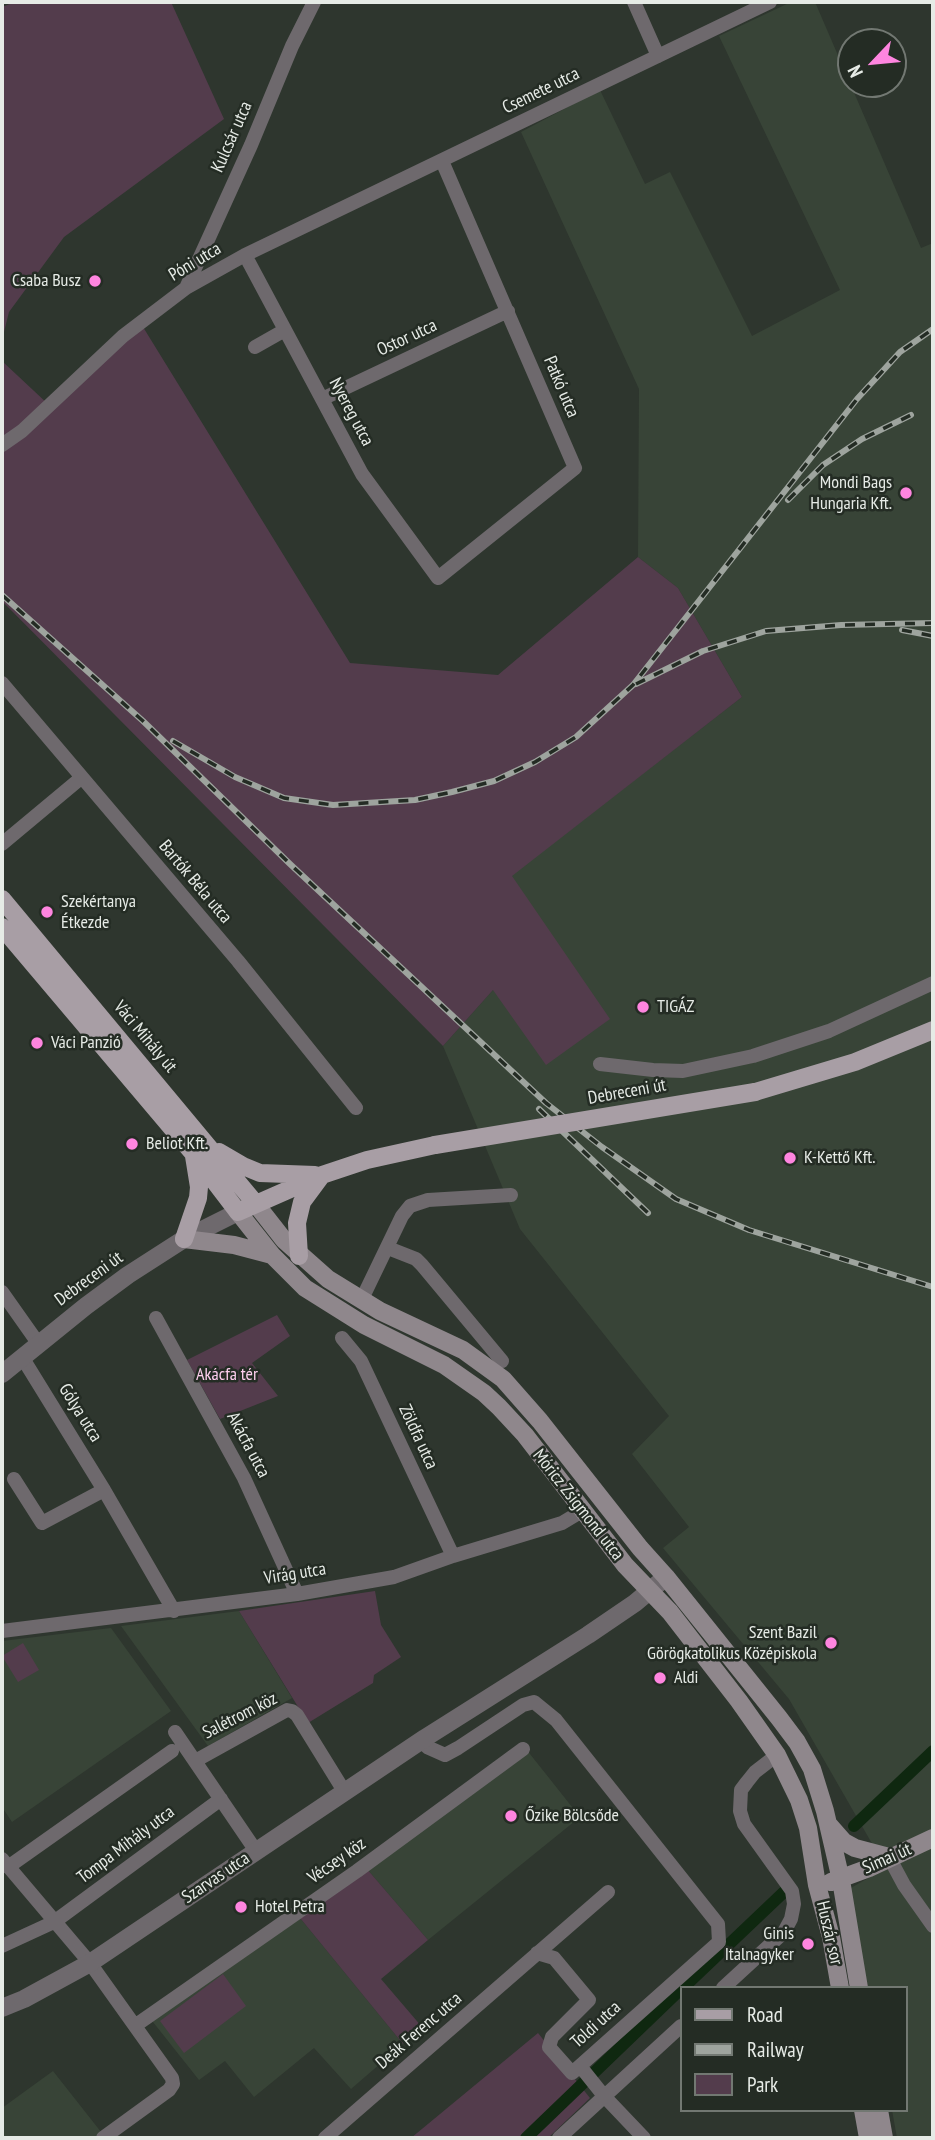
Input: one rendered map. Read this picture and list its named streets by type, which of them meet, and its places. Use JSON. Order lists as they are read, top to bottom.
{
  "streets": {
    "main road": [
      "Váci Mihály út",
      "Debreceni út",
      "Móricz Zsigmond utca",
      "Simai út",
      "Huszár sor"
    ],
    "street": [
      "Csemete utca",
      "Kulcsár utca",
      "Póni utca",
      "Ostor utca",
      "Patkó utca",
      "Nyereg utca",
      "Bartók Béla utca",
      "Gólya utca",
      "Zöldfa utca",
      "Akácfa utca",
      "Virág utca",
      "Salétrom köz",
      "Tompa Mihály utca",
      "Vécsey köz",
      "Szarvas utca",
      "Toldi utca",
      "Deák Ferenc utca"
    ]
  },
  "crossings": [
    ["Csemete utca", "Póni utca"],
    ["Csemete utca", "Patkó utca"],
    ["Kulcsár utca", "Póni utca"],
    ["Póni utca", "Patkó utca"],
    ["Póni utca", "Nyereg utca"],
    ["Ostor utca", "Patkó utca"],
    ["Ostor utca", "Nyereg utca"],
    ["Patkó utca", "Nyereg utca"],
    ["Váci Mihály út", "Debreceni út"],
    ["Váci Mihály út", "Móricz Zsigmond utca"],
    ["Debreceni út", "Gólya utca"],
    ["Debreceni út", "Móricz Zsigmond utca"],
    ["Gólya utca", "Virág utca"],
    ["Zöldfa utca", "Virág utca"],
    ["Akácfa utca", "Virág utca"],
    ["Móricz Zsigmond utca", "Virág utca"],
    ["Móricz Zsigmond utca", "Simai út"],
    ["Móricz Zsigmond utca", "Szarvas utca"],
    ["Móricz Zsigmond utca", "Huszár sor"],
    ["Salétrom köz", "Szarvas utca"],
    ["Simai út", "Huszár sor"],
    ["Szarvas utca", "Toldi utca"],
    ["Toldi utca", "Deák Ferenc utca"]
  ],
  "parks": ["Akácfa tér"],
  "places": [
    "Csaba Busz",
    "Mondi Bags Hungaria Kft.",
    "Szekértanya Étkezde",
    "TIGÁZ",
    "Váci Panzió",
    "Beliot Kft.",
    "K-Kettő Kft.",
    "Szent Bazil Görögkatolikus Középiskola",
    "Aldi",
    "Őzike Bölcsőde",
    "Hotel Petra",
    "Ginis Italnagyker"
  ],
  "legend": ["Road", "Railway", "Park"],
  "north": "bottom left"
}
